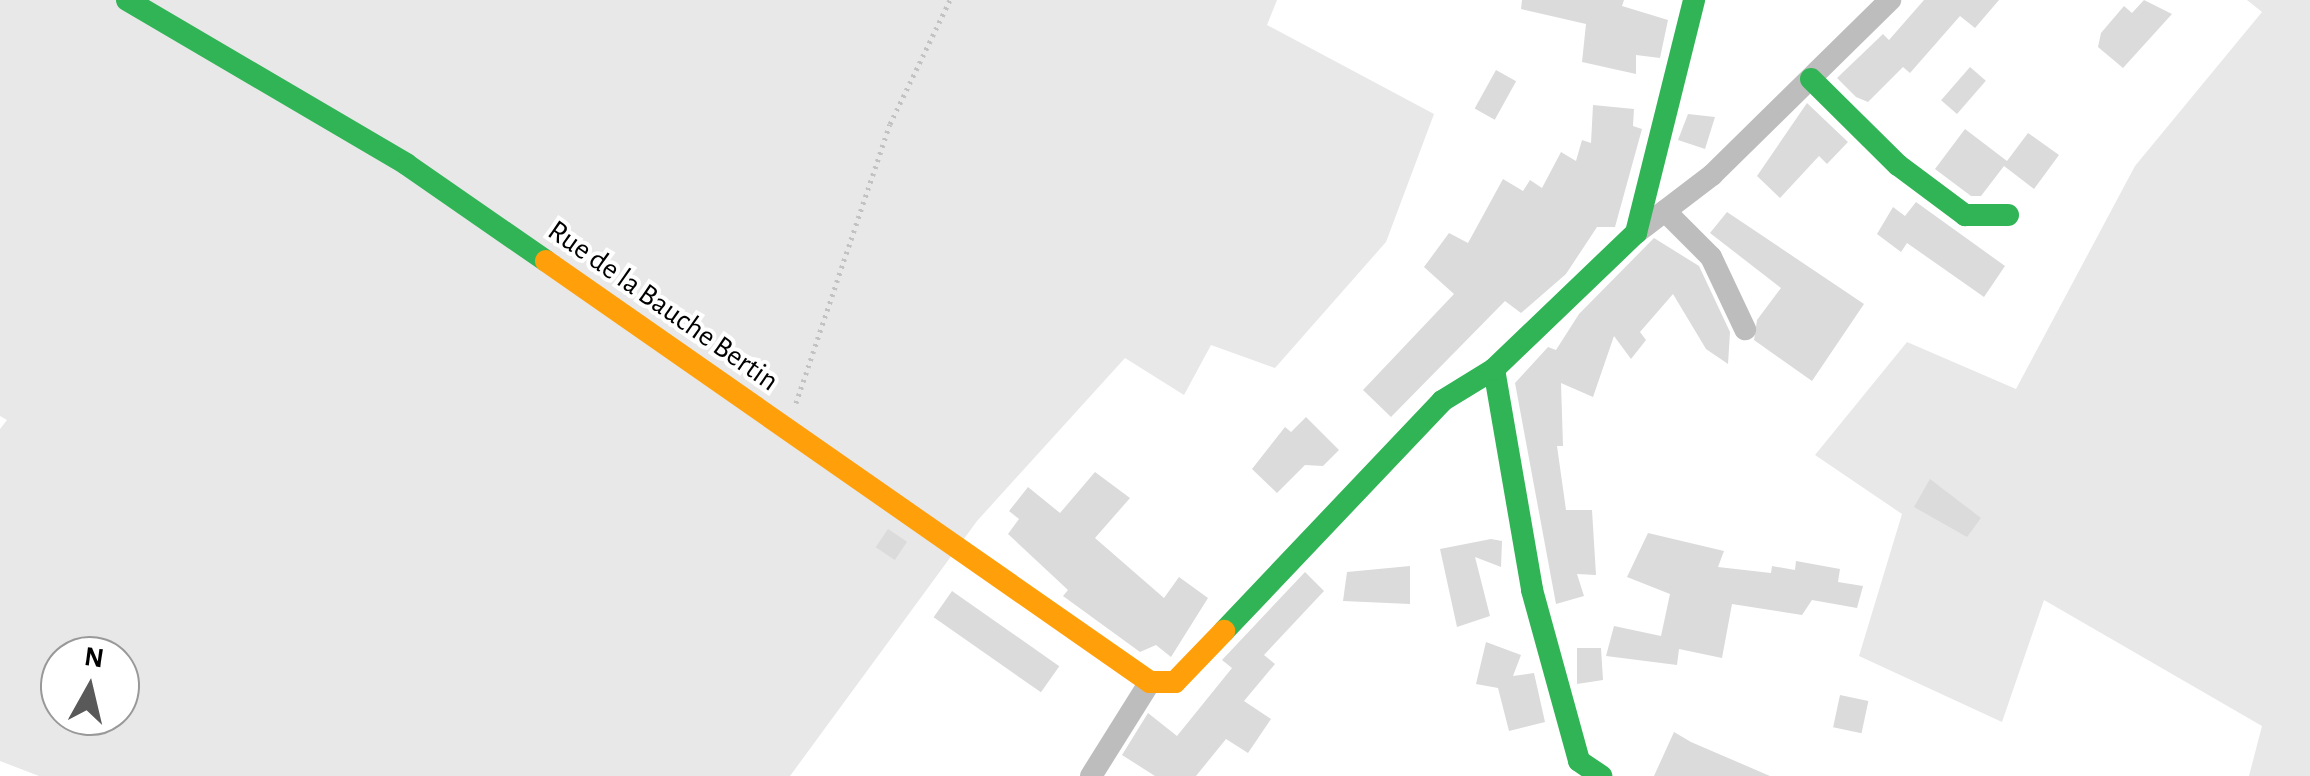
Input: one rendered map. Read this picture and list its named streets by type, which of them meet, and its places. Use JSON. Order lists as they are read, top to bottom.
{
  "streets": {
    "street": ["Rue de la Bauche Bertin"]
  },
  "north": "top"
}
